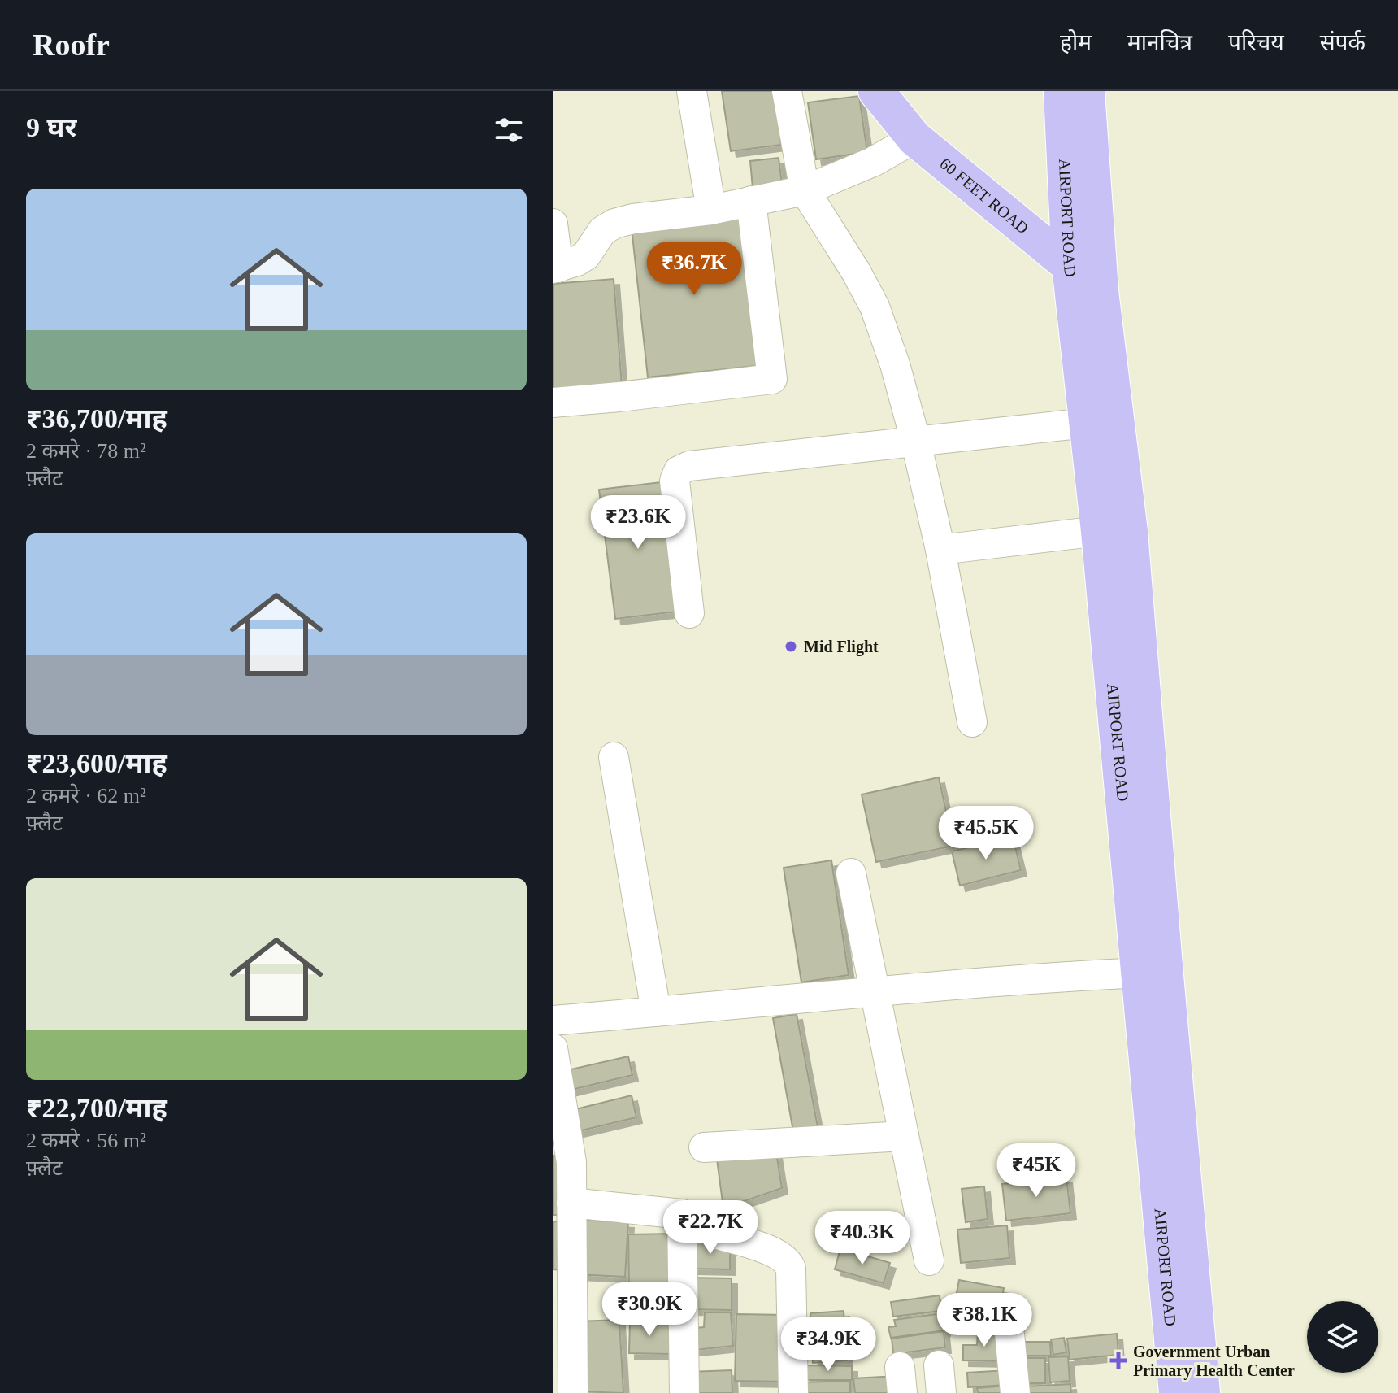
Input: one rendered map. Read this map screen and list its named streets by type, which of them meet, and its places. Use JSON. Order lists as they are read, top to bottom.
{
  "streets": {
    "main road": ["60 FEET ROAD", "AIRPORT ROAD"]
  },
  "crossings": [
    ["60 FEET ROAD", "AIRPORT ROAD"]
  ],
  "places": {
    "other": ["Mid Flight"],
    "health": ["Government Urban Primary Health Center"]
  },
  "page": {
    "header": "Roofr",
    "nav": [
      "होम",
      "मानचित्र",
      "परिचय",
      "संपर्क"
    ],
    "heading": "9 घर",
    "list": [
      {
        "name": "₹36,700/माह",
        "note": "2 कमरे · 78 m² · फ़्लैट"
      },
      {
        "name": "₹23,600/माह",
        "note": "2 कमरे · 62 m² · फ़्लैट"
      },
      {
        "name": "₹22,700/माह",
        "note": "2 कमरे · 56 m² · फ़्लैट"
      }
    ],
    "price": [
      "₹36.7K",
      "₹23.6K",
      "₹45.5K",
      "₹45K",
      "₹22.7K",
      "₹40.3K",
      "₹30.9K",
      "₹38.1K",
      "₹34.9K"
    ]
  }
}
